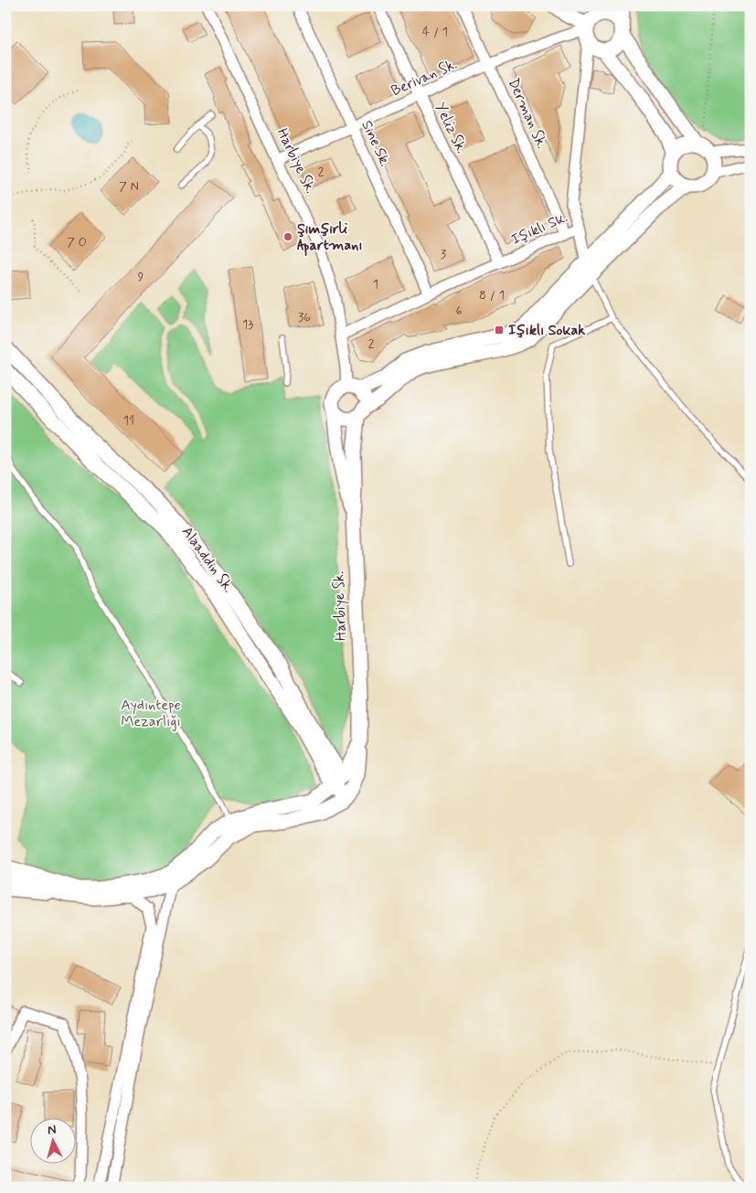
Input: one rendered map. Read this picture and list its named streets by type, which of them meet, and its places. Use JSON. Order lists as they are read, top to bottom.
{
  "streets": {
    "street": [
      "Berivan Sk.",
      "Derman Sk.",
      "Yeliz Sk.",
      "Sine Sk.",
      "Harbiye Sk.",
      "Işıklı Sk.",
      "Alaaddin Sk."
    ]
  },
  "crossings": [
    ["Berivan Sk.", "Derman Sk."],
    ["Berivan Sk.", "Yeliz Sk."],
    ["Berivan Sk.", "Sine Sk."],
    ["Berivan Sk.", "Harbiye Sk."],
    ["Berivan Sk.", "Işıklı Sk."],
    ["Derman Sk.", "Işıklı Sk."],
    ["Yeliz Sk.", "Işıklı Sk."],
    ["Sine Sk.", "Işıklı Sk."],
    ["Harbiye Sk.", "Işıklı Sk."],
    ["Harbiye Sk.", "Alaaddin Sk."]
  ],
  "parks": ["Aydıntepe Mezarlığı"],
  "places": {
    "other": ["Şimşirli Apartmanı"],
    "transit": ["Işıklı Sokak"]
  },
  "house_numbers": [
    "4 / 1",
    "2",
    "7 N",
    "7 O",
    "3",
    "9",
    "1",
    "8 / 1",
    "6",
    "36",
    "13",
    "2",
    "11"
  ],
  "north": "top"
}
